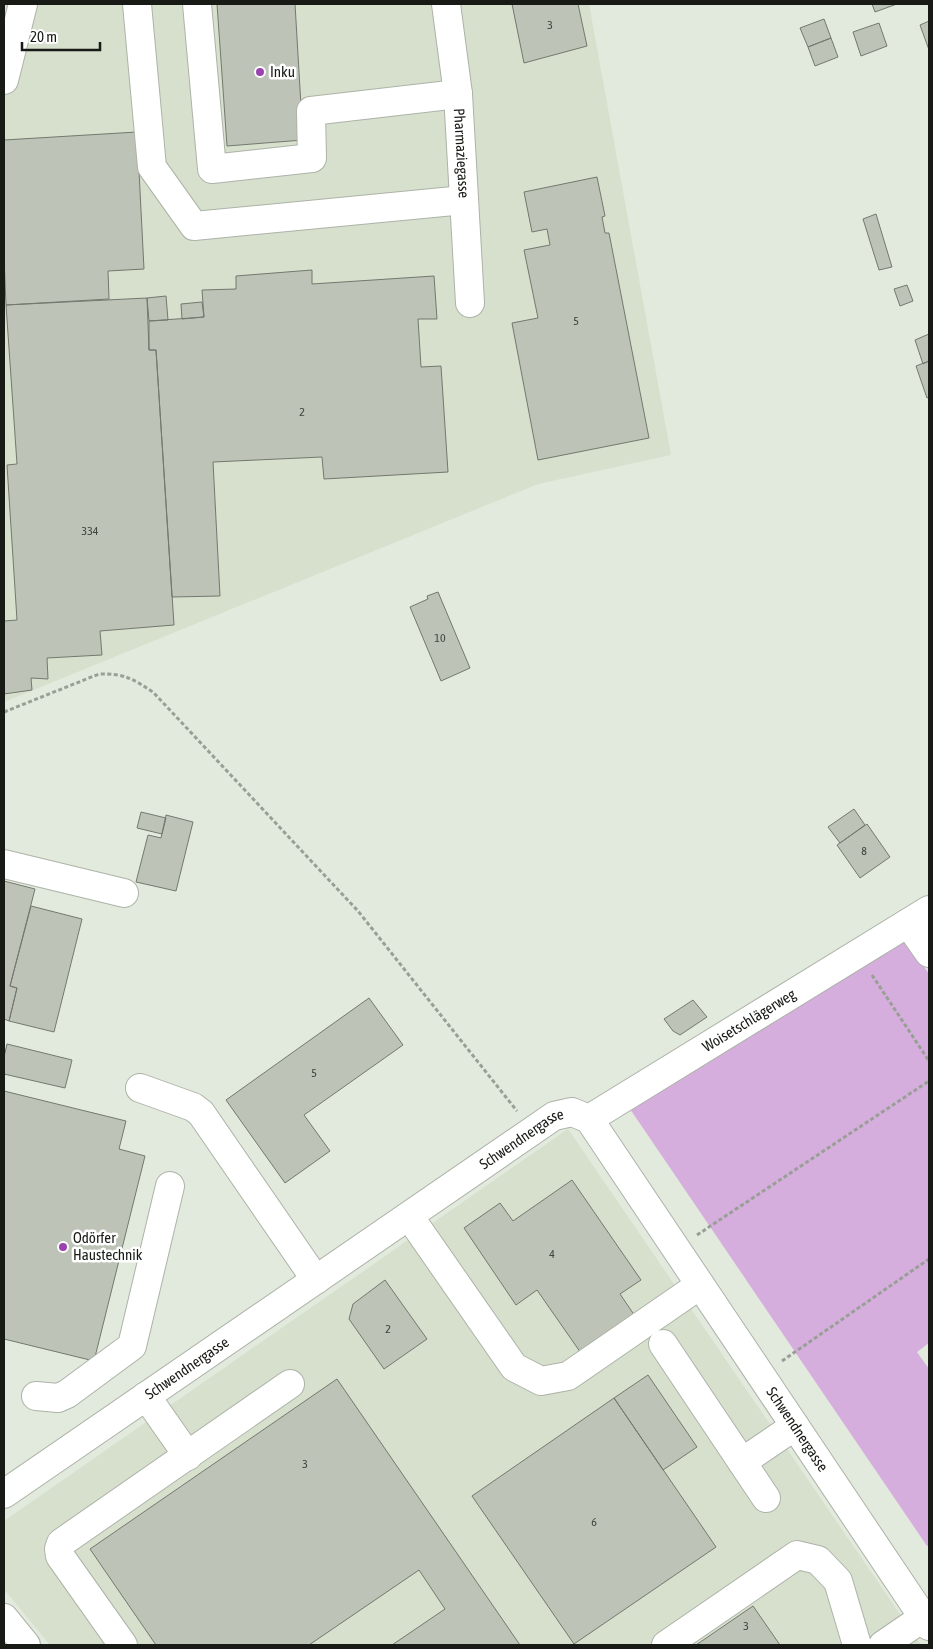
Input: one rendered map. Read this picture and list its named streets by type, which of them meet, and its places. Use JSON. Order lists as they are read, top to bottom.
{
  "streets": {
    "street": ["Pharmaziegasse", "Woisetschlägerweg", "Schwendnergasse"]
  },
  "crossings": [
    ["Woisetschlägerweg", "Schwendnergasse"]
  ],
  "places": ["Inku", "Odörfer Haustechnik"],
  "house_numbers": [
    "3",
    "5",
    "2",
    "334",
    "10",
    "8",
    "5",
    "4",
    "2",
    "3",
    "6",
    "3"
  ],
  "scale_bar": "20 m"
}
